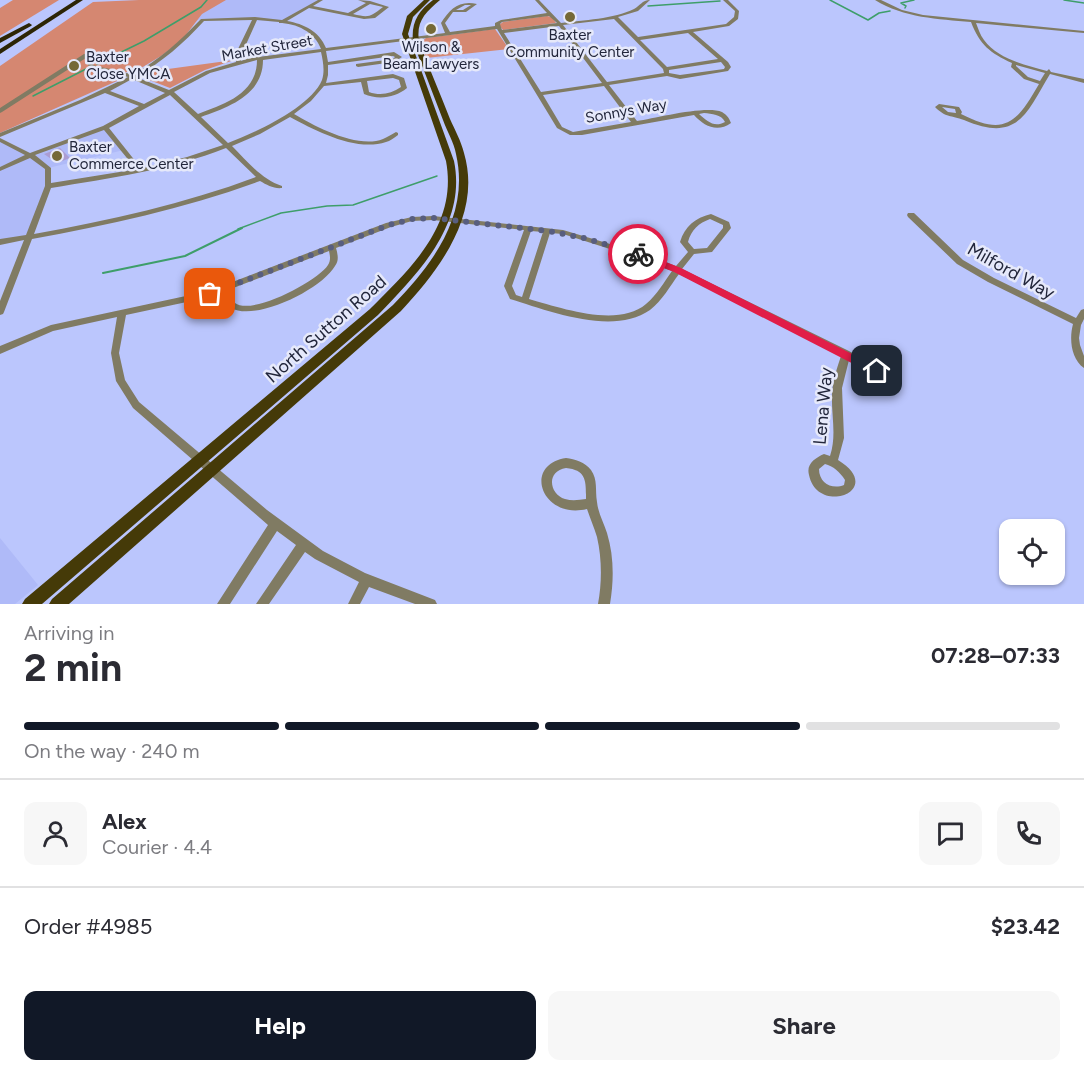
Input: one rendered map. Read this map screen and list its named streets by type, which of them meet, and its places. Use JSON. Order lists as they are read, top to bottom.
{
  "streets": {
    "main road": ["North Sutton Road"],
    "street": [
      "Market Street",
      "Sonnys Way",
      "Milford Way",
      "Lena Way"
    ]
  },
  "crossings": [
    ["Market Street", "North Sutton Road"]
  ],
  "places": [
    "Baxter Community Center",
    "Wilson & Beam Lawyers",
    "Baxter Close YMCA",
    "Baxter Commerce Center"
  ],
  "page": {
    "heading": ["2 min", "Arriving in", "07:28–07:33"],
    "panel": [
      "Alex",
      "Courier · 4.4",
      "Order #4985",
      "$23.42"
    ],
    "bar": "On the way · 240 m",
    "buttons": ["Help", "Share"]
  }
}
